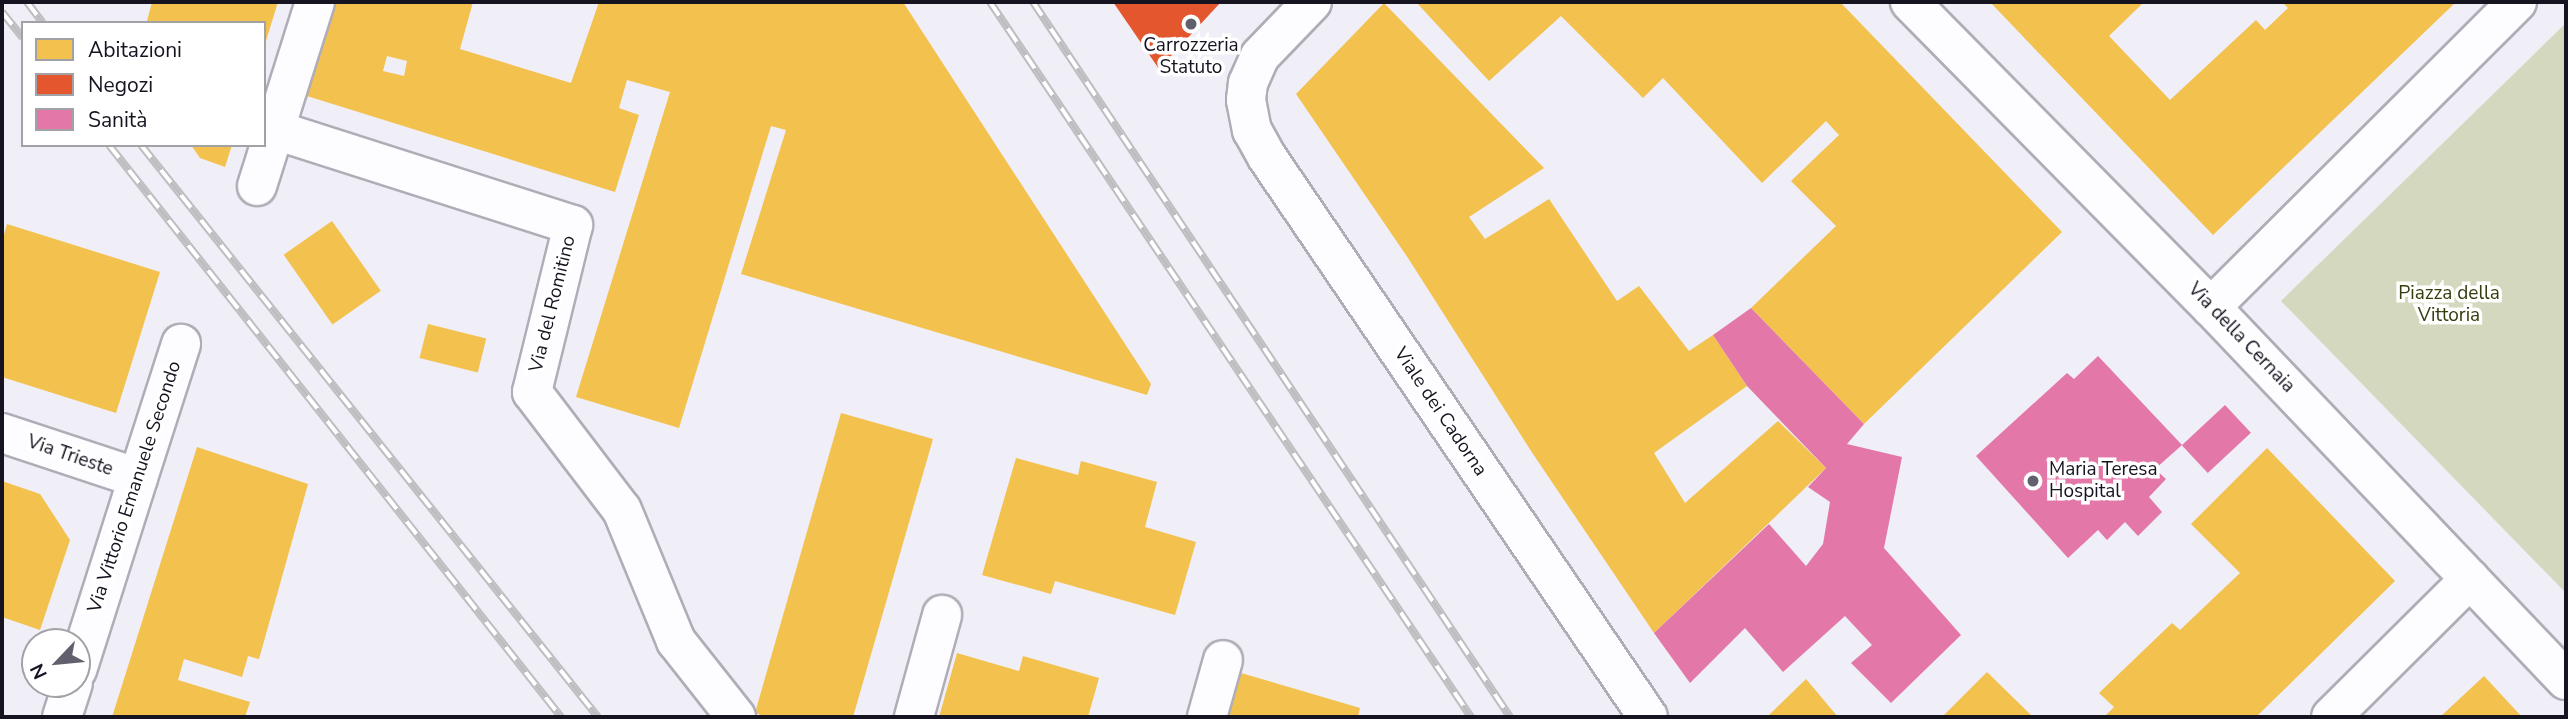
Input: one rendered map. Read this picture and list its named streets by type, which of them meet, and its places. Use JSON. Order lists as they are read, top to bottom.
{
  "streets": {
    "street": [
      "Via del Romitino",
      "Via della Cernaia",
      "Viale dei Cadorna",
      "Via Trieste",
      "Via Vittorio Emanuele Secondo"
    ]
  },
  "crossings": [
    ["Via Trieste", "Via Vittorio Emanuele Secondo"]
  ],
  "parks": ["Piazza della Vittoria"],
  "places": ["Carrozzeria Statuto", "Maria Teresa Hospital"],
  "legend": ["Abitazioni", "Negozi", "Sanità"],
  "north": "bottom left"
}
